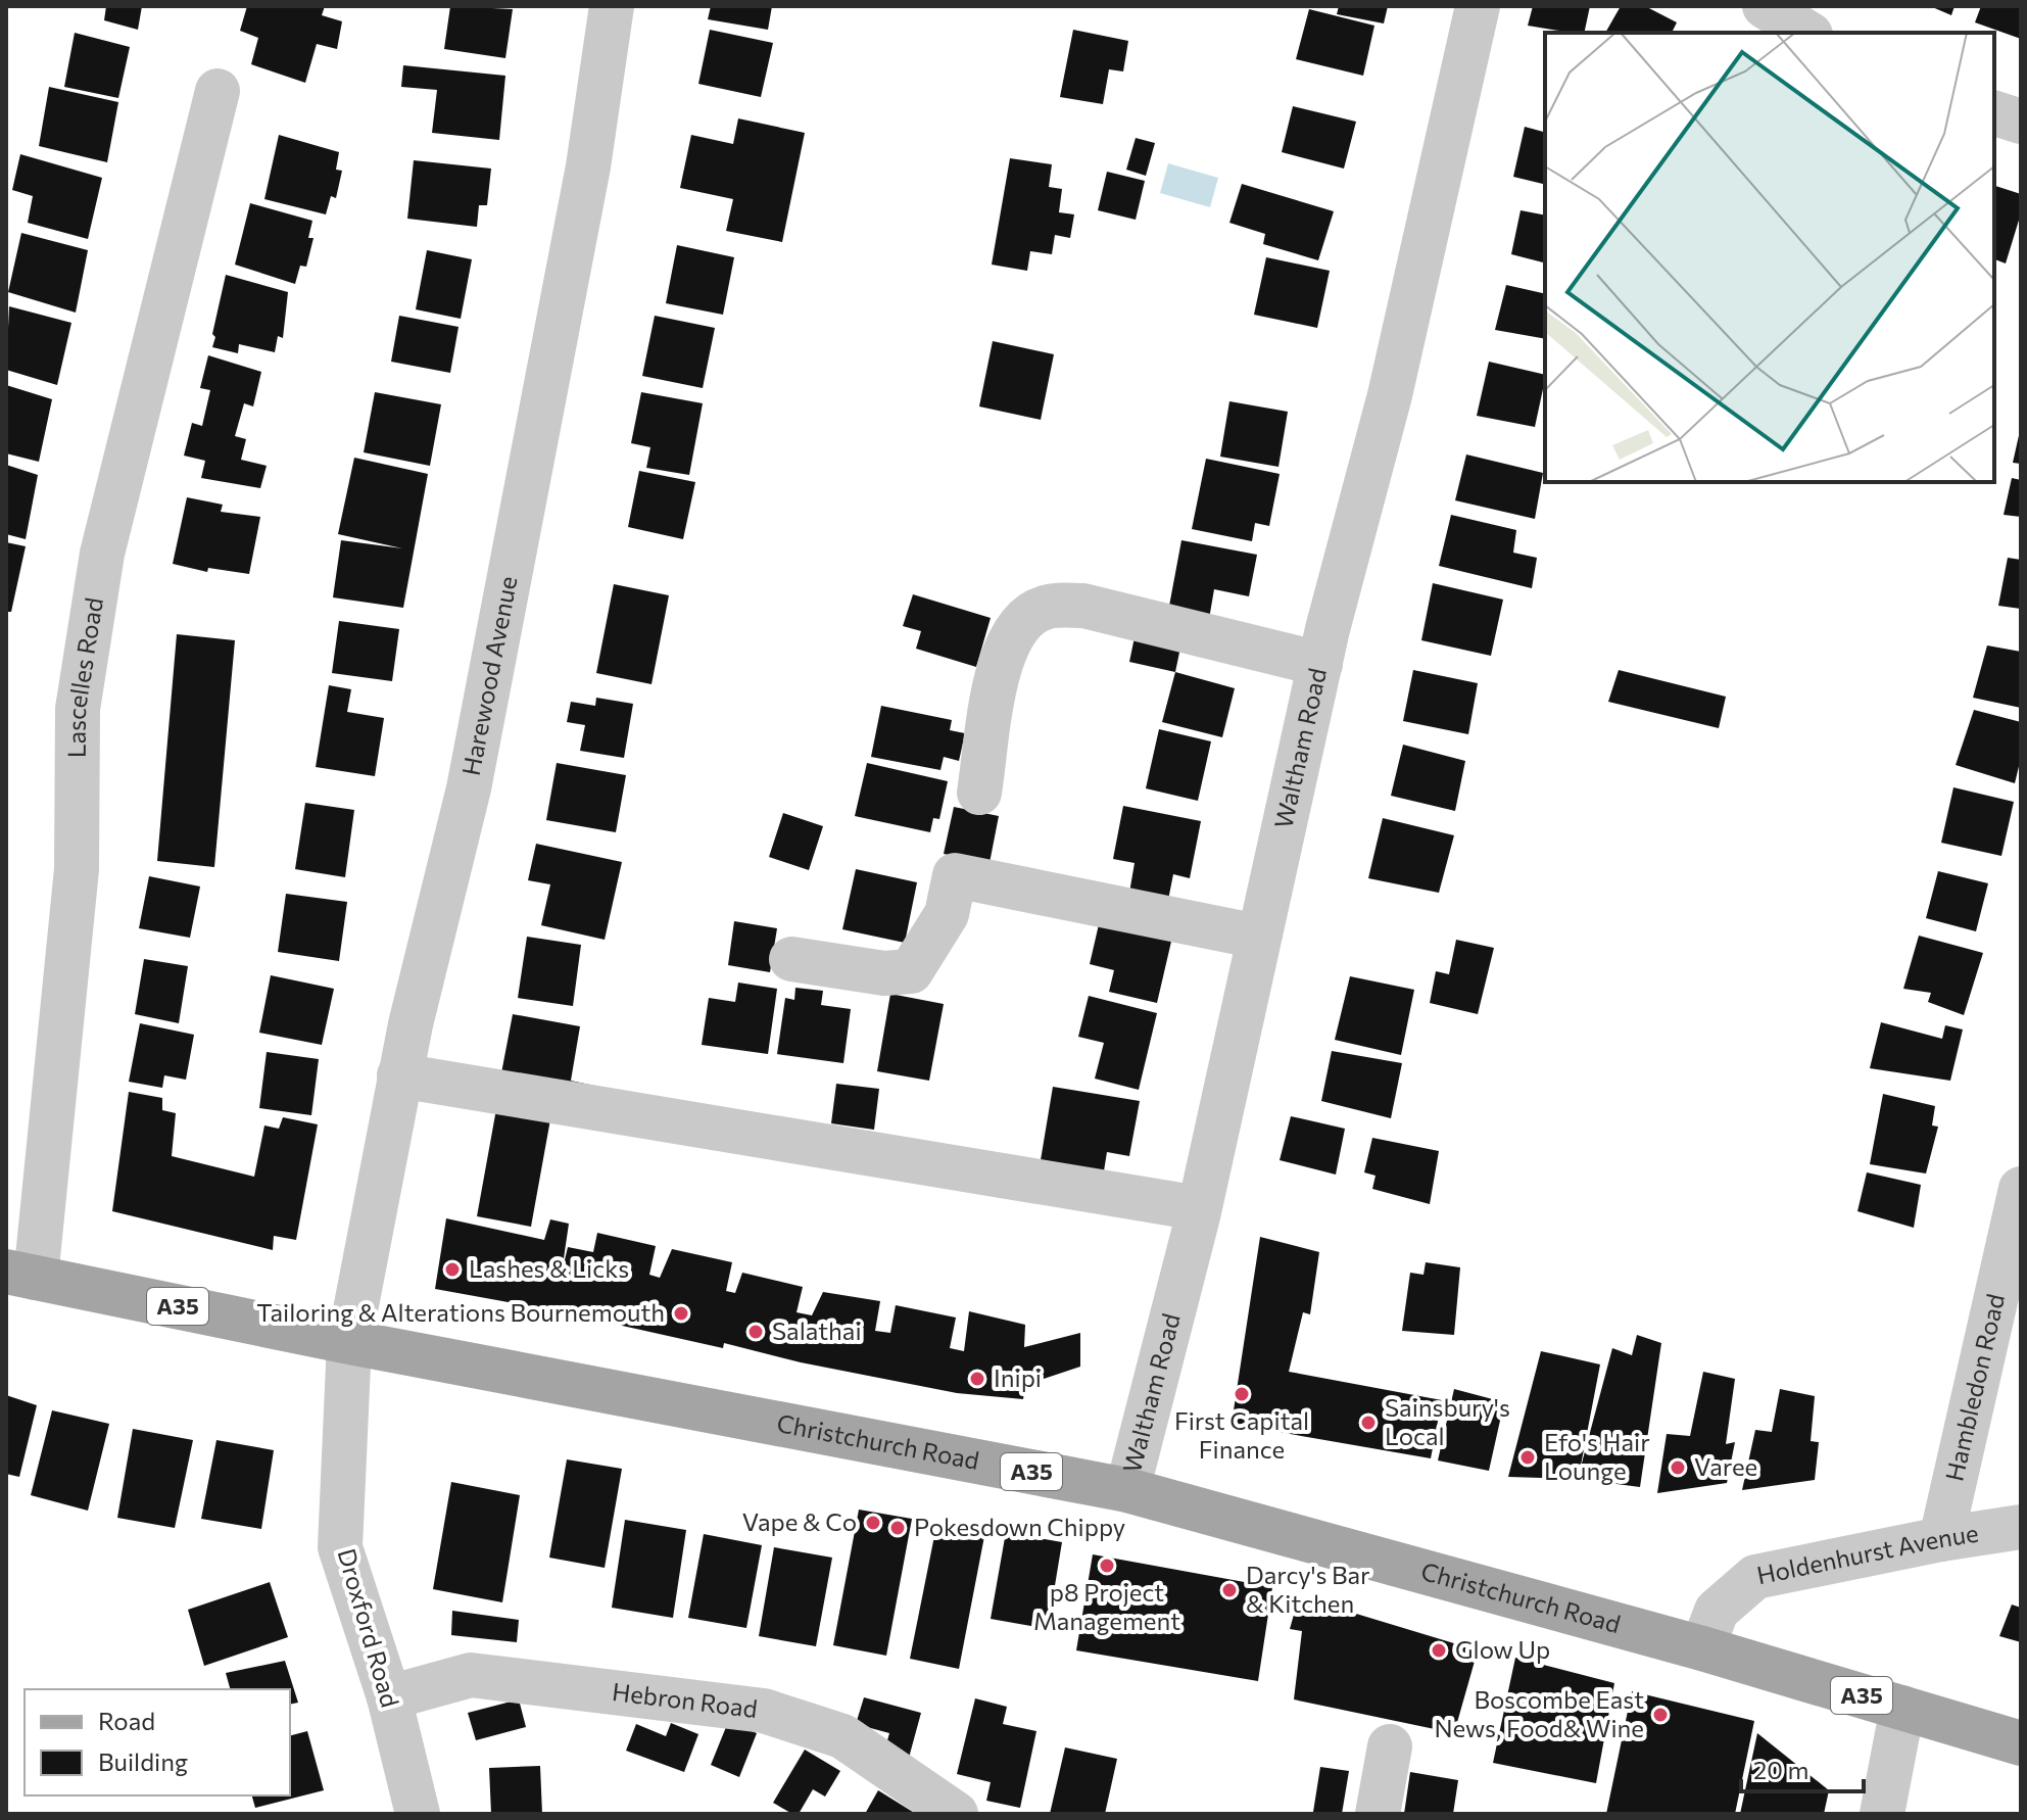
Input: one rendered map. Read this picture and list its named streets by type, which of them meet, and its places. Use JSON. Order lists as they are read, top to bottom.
{
  "streets": {
    "main road": ["A35", "Christchurch Road"],
    "street": [
      "Harewood Avenue",
      "Lascelles Road",
      "Waltham Road",
      "Hambledon Road",
      "Holdenhurst Avenue",
      "Droxford Road",
      "Hebron Road"
    ]
  },
  "crossings": [
    ["Harewood Avenue", "Christchurch Road"],
    ["Harewood Avenue", "Droxford Road"],
    ["Lascelles Road", "Christchurch Road"],
    ["Waltham Road", "Christchurch Road"],
    ["Hambledon Road", "Holdenhurst Avenue"],
    ["Christchurch Road", "Holdenhurst Avenue"],
    ["Christchurch Road", "Droxford Road"],
    ["Droxford Road", "Hebron Road"]
  ],
  "places": [
    "Lashes & Licks",
    "Tailoring & Alterations Bournemouth",
    "Salathai",
    "Inipi",
    "First Capital Finance",
    "Sainsbury's Local",
    "Efo's Hair Lounge",
    "Varee",
    "Vape & Co",
    "Pokesdown Chippy",
    "p8 Project Management",
    "Darcy's Bar & Kitchen",
    "Glow Up",
    "Boscombe East News, Food& Wine"
  ],
  "legend": ["Road", "Building"],
  "scale_bar": "20 m"
}
